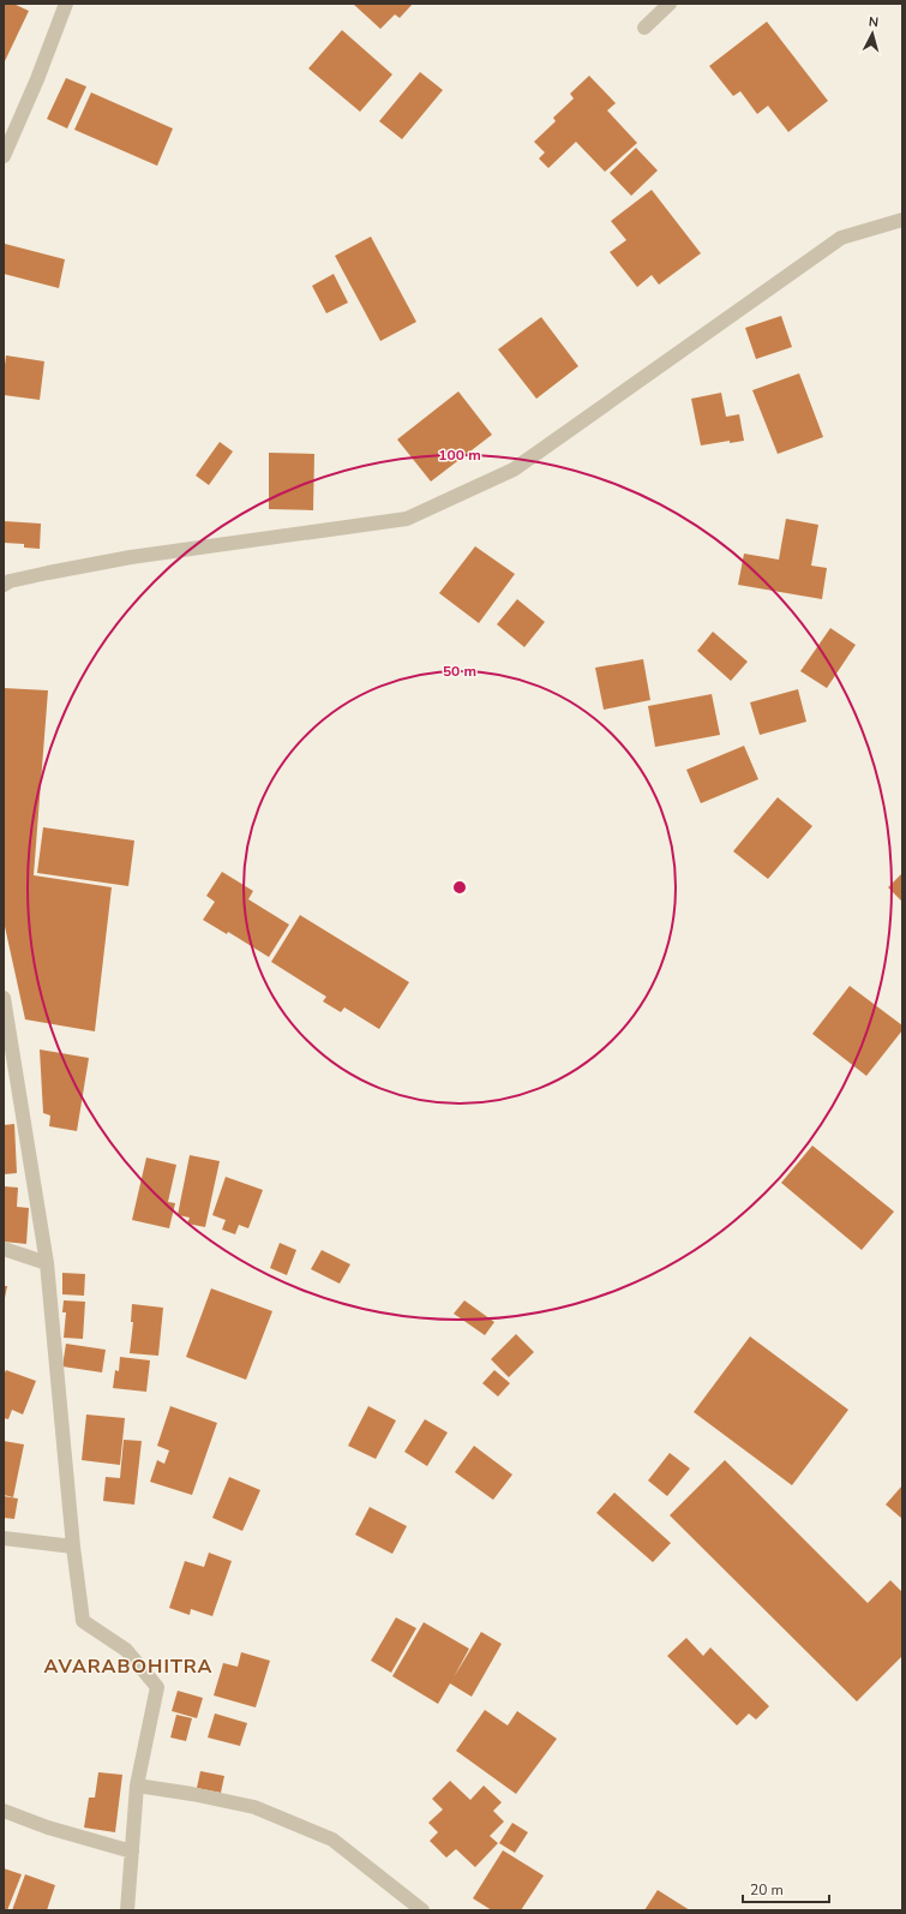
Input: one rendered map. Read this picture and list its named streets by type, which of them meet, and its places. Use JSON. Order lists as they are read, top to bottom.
{
  "districts": ["AVARABOHITRA"],
  "scale_bar": "20 m",
  "north": "top",
  "rings": ["100 m", "50 m"]
}
